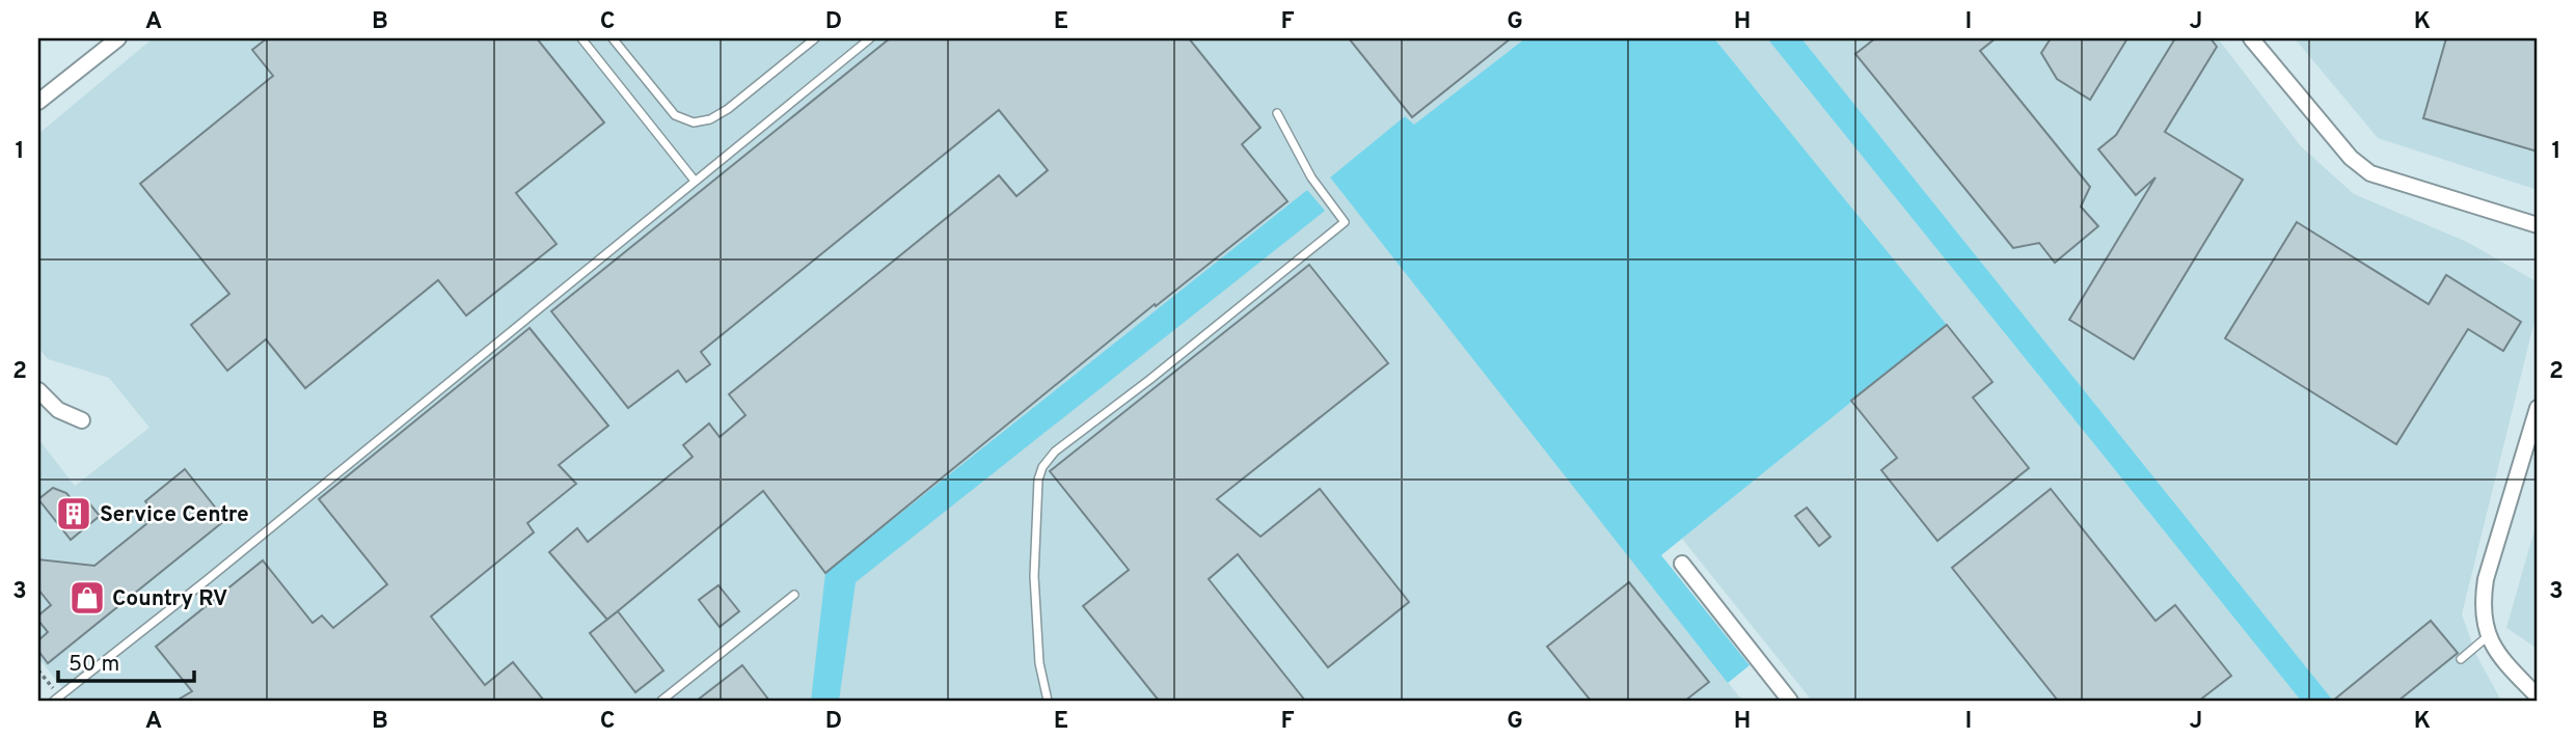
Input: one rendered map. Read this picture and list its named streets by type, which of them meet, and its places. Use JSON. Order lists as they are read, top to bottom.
{
  "places": {
    "building": ["Service Centre"],
    "shop": ["Country RV"]
  },
  "scale_bar": "50 m",
  "grid": {
    "columns": [
      "A",
      "B",
      "C",
      "D",
      "E",
      "F",
      "G",
      "H",
      "I",
      "J",
      "K"
    ],
    "rows": ["1", "2", "3"]
  }
}
